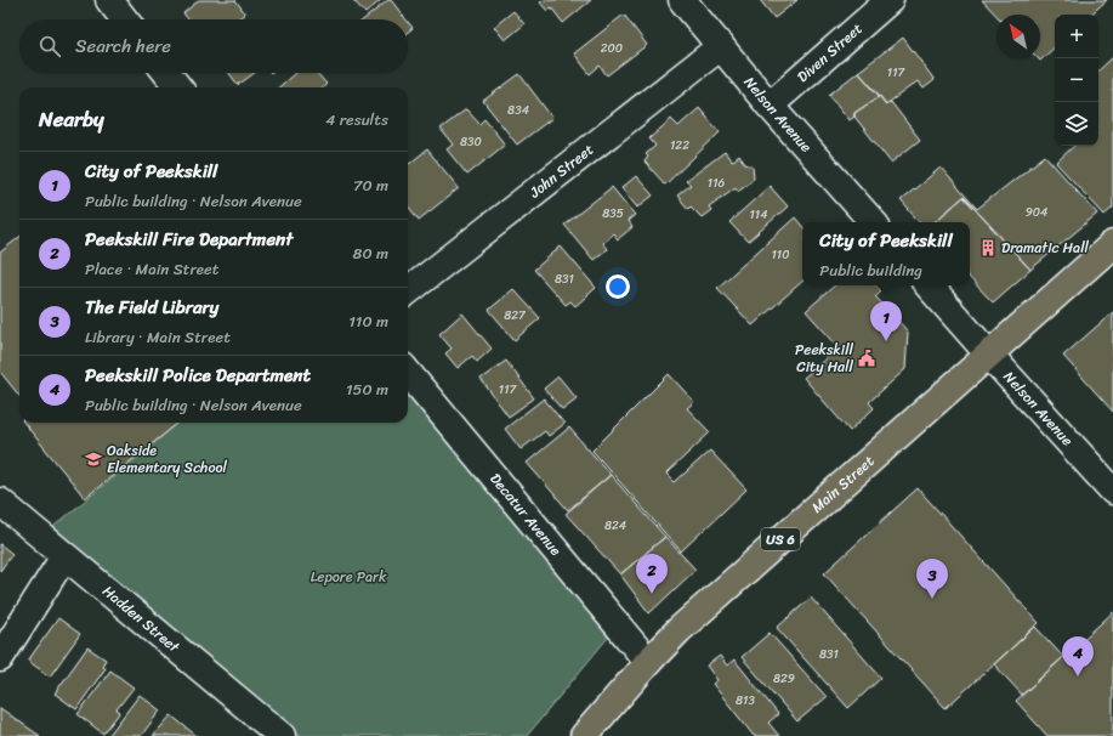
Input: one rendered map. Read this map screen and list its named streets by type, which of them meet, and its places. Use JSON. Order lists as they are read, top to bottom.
{
  "streets": {
    "main road": ["Main Street", "US 6"],
    "street": [
      "Diven Street",
      "Nelson Avenue",
      "John Street",
      "Decatur Avenue",
      "Hadden Street"
    ]
  },
  "crossings": [
    ["Diven Street", "Nelson Avenue"],
    ["Nelson Avenue", "John Street"],
    ["Nelson Avenue", "Main Street"],
    ["Main Street", "Decatur Avenue"]
  ],
  "parks": ["Lepore Park"],
  "places": {
    "building": ["Dramatic Hall"],
    "public building": ["Peekskill City Hall"],
    "school or university": ["Oakside Elementary School"]
  },
  "house_numbers": [
    "200",
    "117",
    "834",
    "830",
    "122",
    "116",
    "904",
    "835",
    "114",
    "110",
    "831",
    "827",
    "117",
    "824",
    "831",
    "829",
    "813"
  ],
  "north": "top left",
  "page": {
    "map_buttons": ["+", "−"],
    "search": "Search here",
    "heading": ["Nearby", "4 results"],
    "list": [
      {
        "mark": "1",
        "name": "City of Peekskill",
        "note": "Public building · Nelson Avenue",
        "value": "70 m"
      },
      {
        "mark": "2",
        "name": "Peekskill Fire Department",
        "note": "Place · Main Street",
        "value": "80 m"
      },
      {
        "mark": "3",
        "name": "The Field Library",
        "note": "Library · Main Street",
        "value": "110 m"
      },
      {
        "mark": "4",
        "name": "Peekskill Police Department",
        "note": "Public building · Nelson Avenue",
        "value": "150 m"
      }
    ],
    "popup": ["City of Peekskill", "Public building"],
    "pins": [
      "1",
      "2",
      "3",
      "4"
    ]
  }
}
